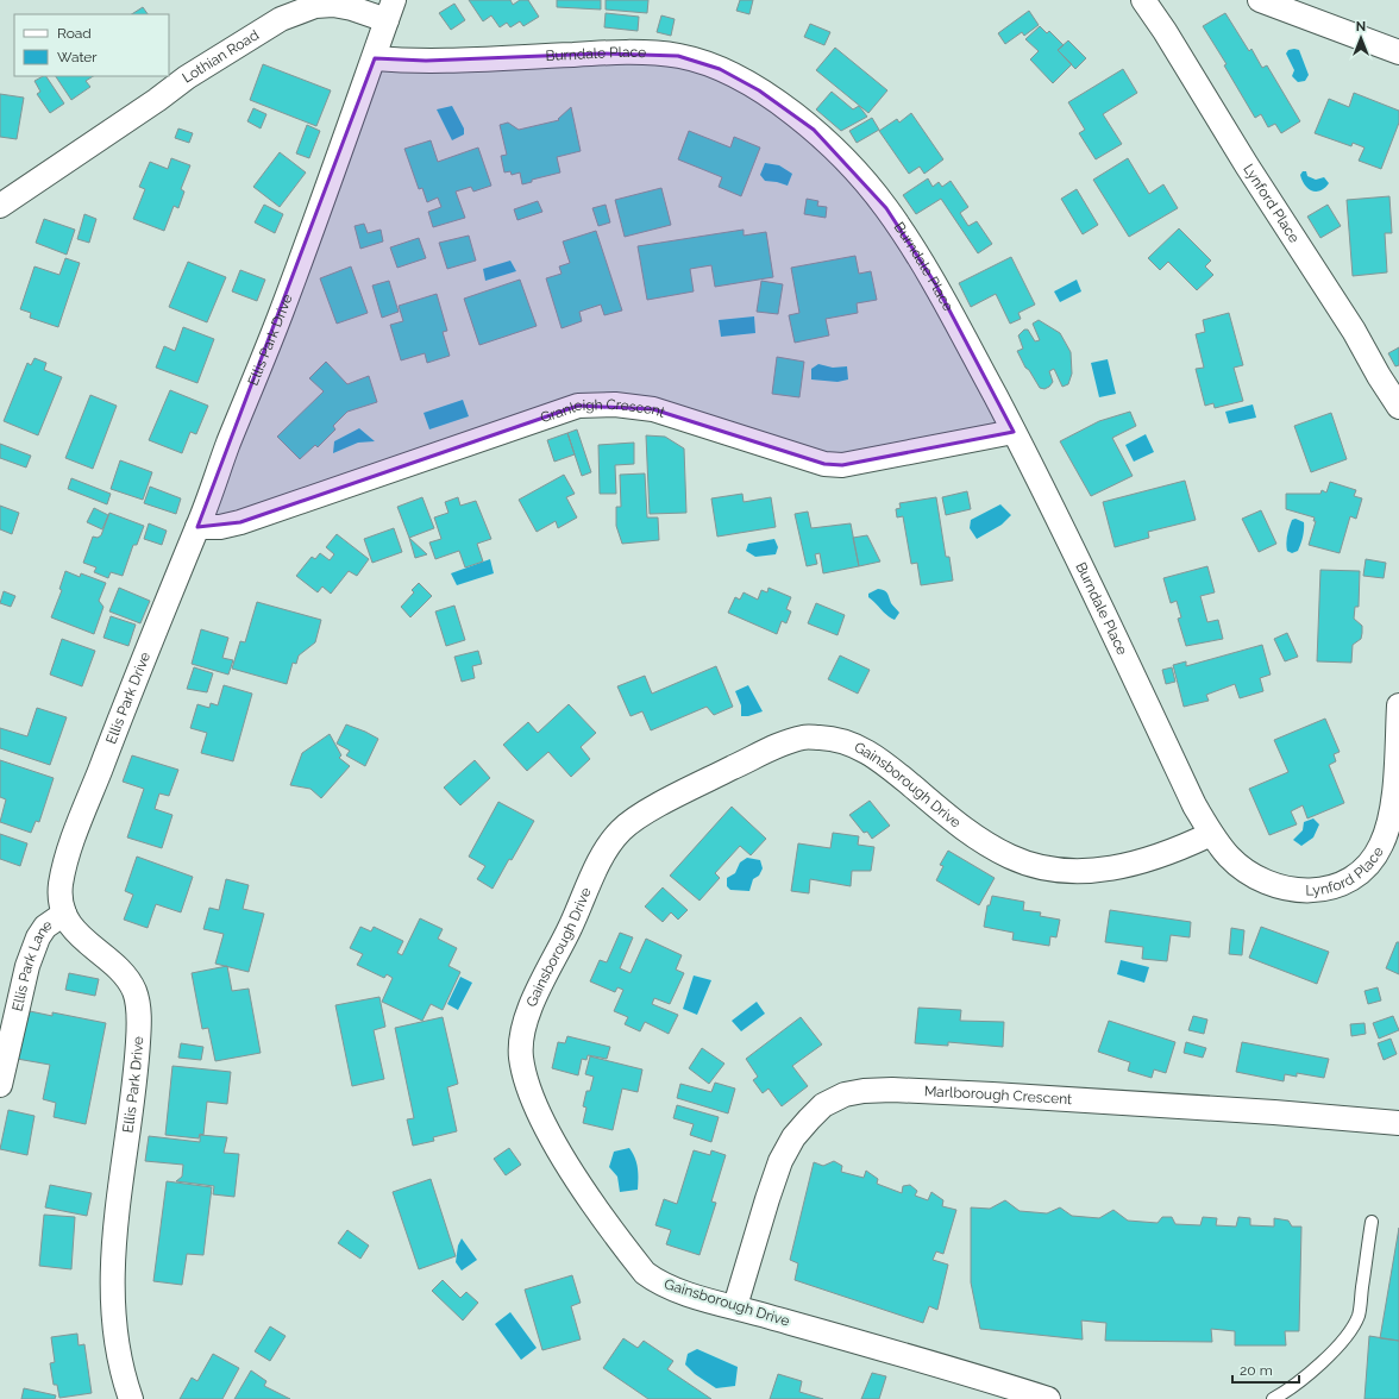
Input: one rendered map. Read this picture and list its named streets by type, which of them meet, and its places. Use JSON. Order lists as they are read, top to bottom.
{
  "streets": {
    "street": [
      "Burndale Place",
      "Lothian Road",
      "Lynford Place",
      "Ellis Park Drive",
      "Granleigh Crescent",
      "Gainsborough Drive",
      "Ellis Park Lane",
      "Marlborough Crescent"
    ]
  },
  "crossings": [
    ["Burndale Place", "Lynford Place"],
    ["Burndale Place", "Ellis Park Drive"],
    ["Burndale Place", "Granleigh Crescent"],
    ["Burndale Place", "Gainsborough Drive"],
    ["Lothian Road", "Ellis Park Drive"],
    ["Lynford Place", "Gainsborough Drive"],
    ["Ellis Park Drive", "Granleigh Crescent"],
    ["Ellis Park Drive", "Ellis Park Lane"],
    ["Gainsborough Drive", "Marlborough Crescent"]
  ],
  "legend": ["Road", "Water"],
  "scale_bar": "20 m",
  "north": "top"
}
